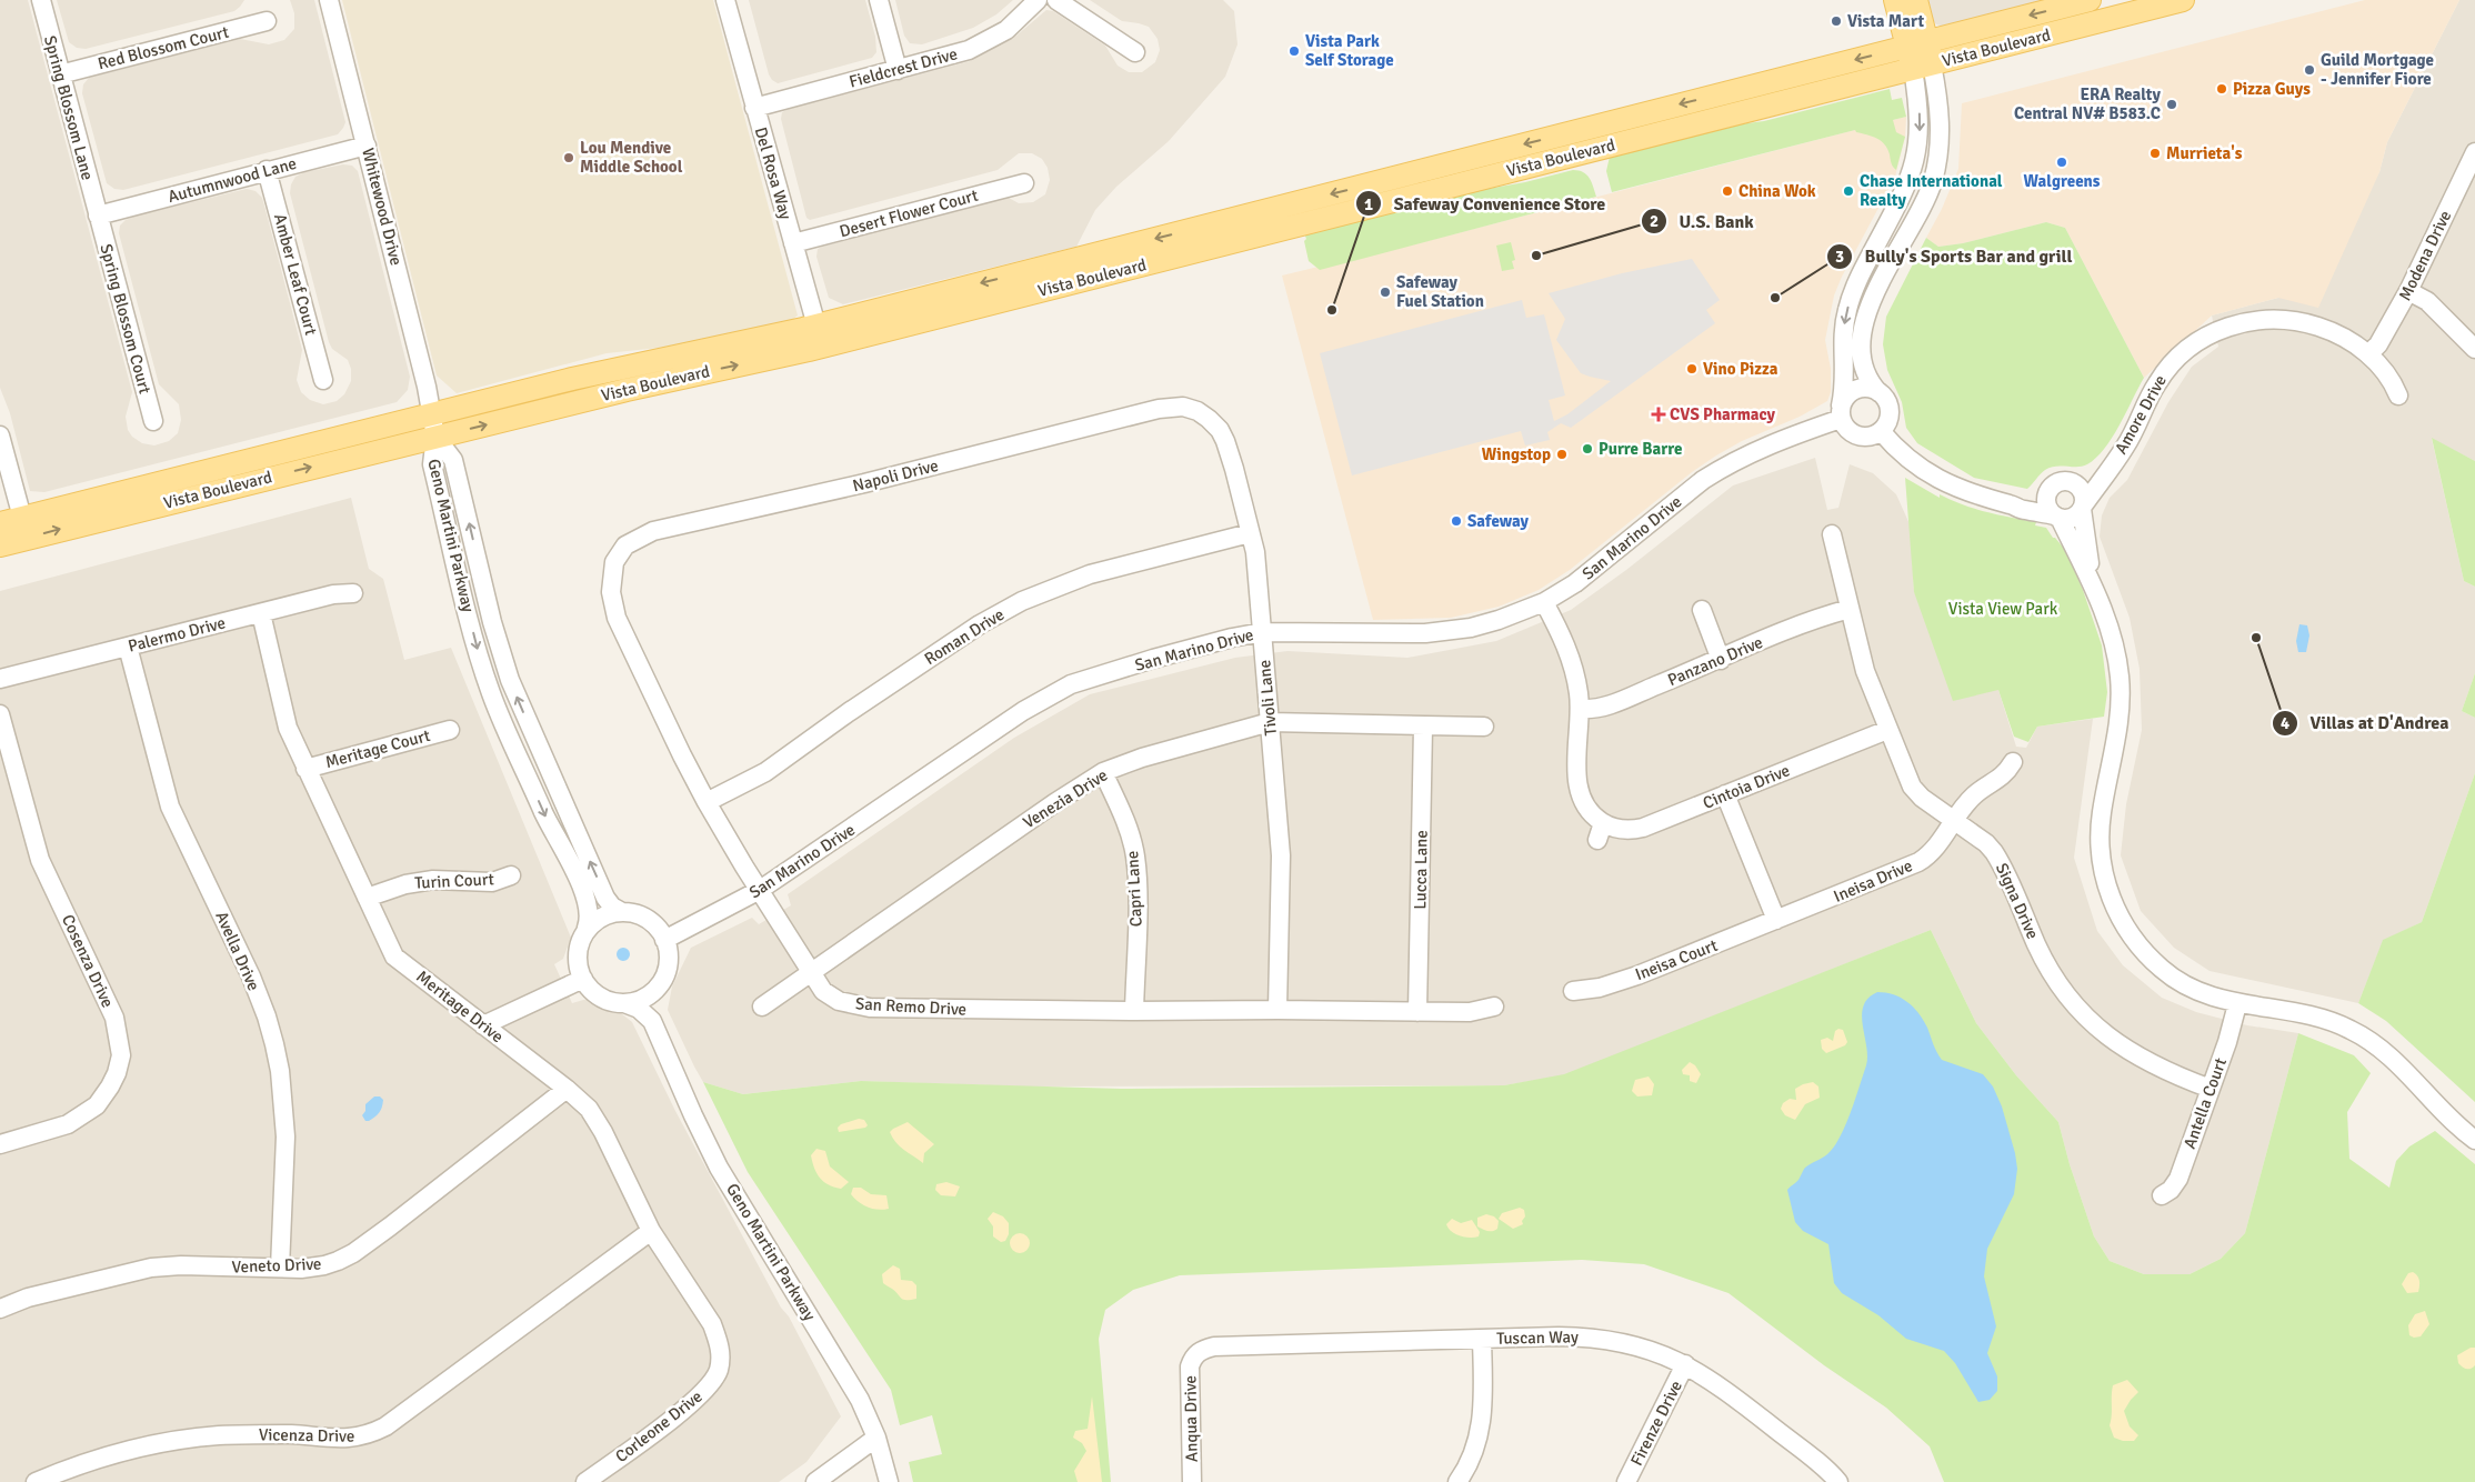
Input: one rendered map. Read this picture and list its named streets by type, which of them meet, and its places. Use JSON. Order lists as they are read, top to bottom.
{
  "streets": {
    "main road": ["Vista Boulevard"],
    "street": [
      "Red Blossom Court",
      "Fieldcrest Drive",
      "Spring Blossom Lane",
      "Del Rosa Way",
      "Autumnwood Lane",
      "Whitewood Drive",
      "Desert Flower Court",
      "Modena Drive",
      "Amber Leaf Court",
      "Spring Blossom Court",
      "Amore Drive",
      "Napoli Drive",
      "Geno Martini Parkway",
      "San Marino Drive",
      "Palermo Drive",
      "Roman Drive",
      "Panzano Drive",
      "Tivoli Lane",
      "Meritage Court",
      "Cintoia Drive",
      "Venezia Drive",
      "Lucca Lane",
      "Turin Court",
      "Ineisa Drive",
      "Capri Lane",
      "Signa Drive",
      "Avella Drive",
      "Ineisa Court",
      "Cosenza Drive",
      "Meritage Drive",
      "San Remo Drive",
      "Antella Court",
      "Veneto Drive",
      "Tuscan Way",
      "Anqua Drive",
      "Firenze Drive",
      "Corleone Drive",
      "Vicenza Drive"
    ]
  },
  "crossings": [
    ["Red Blossom Court", "Spring Blossom Lane"],
    ["Vista Boulevard", "Del Rosa Way"],
    ["Vista Boulevard", "Whitewood Drive"],
    ["Vista Boulevard", "Geno Martini Parkway"],
    ["Fieldcrest Drive", "Del Rosa Way"],
    ["Spring Blossom Lane", "Autumnwood Lane"],
    ["Spring Blossom Lane", "Spring Blossom Court"],
    ["Del Rosa Way", "Desert Flower Court"],
    ["Autumnwood Lane", "Whitewood Drive"],
    ["Autumnwood Lane", "Amber Leaf Court"],
    ["Autumnwood Lane", "Spring Blossom Court"],
    ["Whitewood Drive", "Geno Martini Parkway"],
    ["Modena Drive", "Amore Drive"],
    ["Napoli Drive", "Tivoli Lane"],
    ["Napoli Drive", "San Remo Drive"],
    ["Geno Martini Parkway", "San Marino Drive"],
    ["San Marino Drive", "Tivoli Lane"],
    ["San Marino Drive", "Cintoia Drive"],
    ["San Marino Drive", "San Remo Drive"],
    ["Palermo Drive", "Avella Drive"],
    ["Palermo Drive", "Meritage Drive"],
    ["Roman Drive", "Tivoli Lane"],
    ["Roman Drive", "San Remo Drive"],
    ["Panzano Drive", "Cintoia Drive"],
    ["Panzano Drive", "Signa Drive"],
    ["Tivoli Lane", "Venezia Drive"],
    ["Tivoli Lane", "San Remo Drive"],
    ["Meritage Court", "Meritage Drive"],
    ["Cintoia Drive", "Signa Drive"],
    ["Venezia Drive", "Lucca Lane"],
    ["Venezia Drive", "Capri Lane"],
    ["Venezia Drive", "San Remo Drive"],
    ["Lucca Lane", "San Remo Drive"],
    ["Turin Court", "Meritage Drive"],
    ["Ineisa Drive", "Signa Drive"],
    ["Ineisa Drive", "Ineisa Court"],
    ["Capri Lane", "San Remo Drive"],
    ["Signa Drive", "Antella Court"],
    ["Avella Drive", "Veneto Drive"],
    ["Meritage Drive", "Veneto Drive"],
    ["Meritage Drive", "Corleone Drive"],
    ["Meritage Drive", "Vicenza Drive"],
    ["Tuscan Way", "Anqua Drive"],
    ["Tuscan Way", "Firenze Drive"]
  ],
  "parks": ["Vista View Park"],
  "places": {
    "other": [
      "Vista Mart",
      "Vista Park Self Storage",
      "Guild Mortgage - Jennifer Fiore",
      "Pizza Guys",
      "ERA Realty Central NV# B583.C",
      "Murrieta's",
      "Lou Mendive Middle School",
      "Walgreens",
      "China Wok",
      "Chase International Realty",
      "U.S. Bank",
      "Safeway Fuel Station",
      "Bully's Sports Bar and grill",
      "Safeway Convenience Store",
      "Vino Pizza",
      "Purre Barre",
      "Wingstop",
      "Safeway",
      "Villas at D'Andrea"
    ],
    "health": ["CVS Pharmacy"]
  }
}
